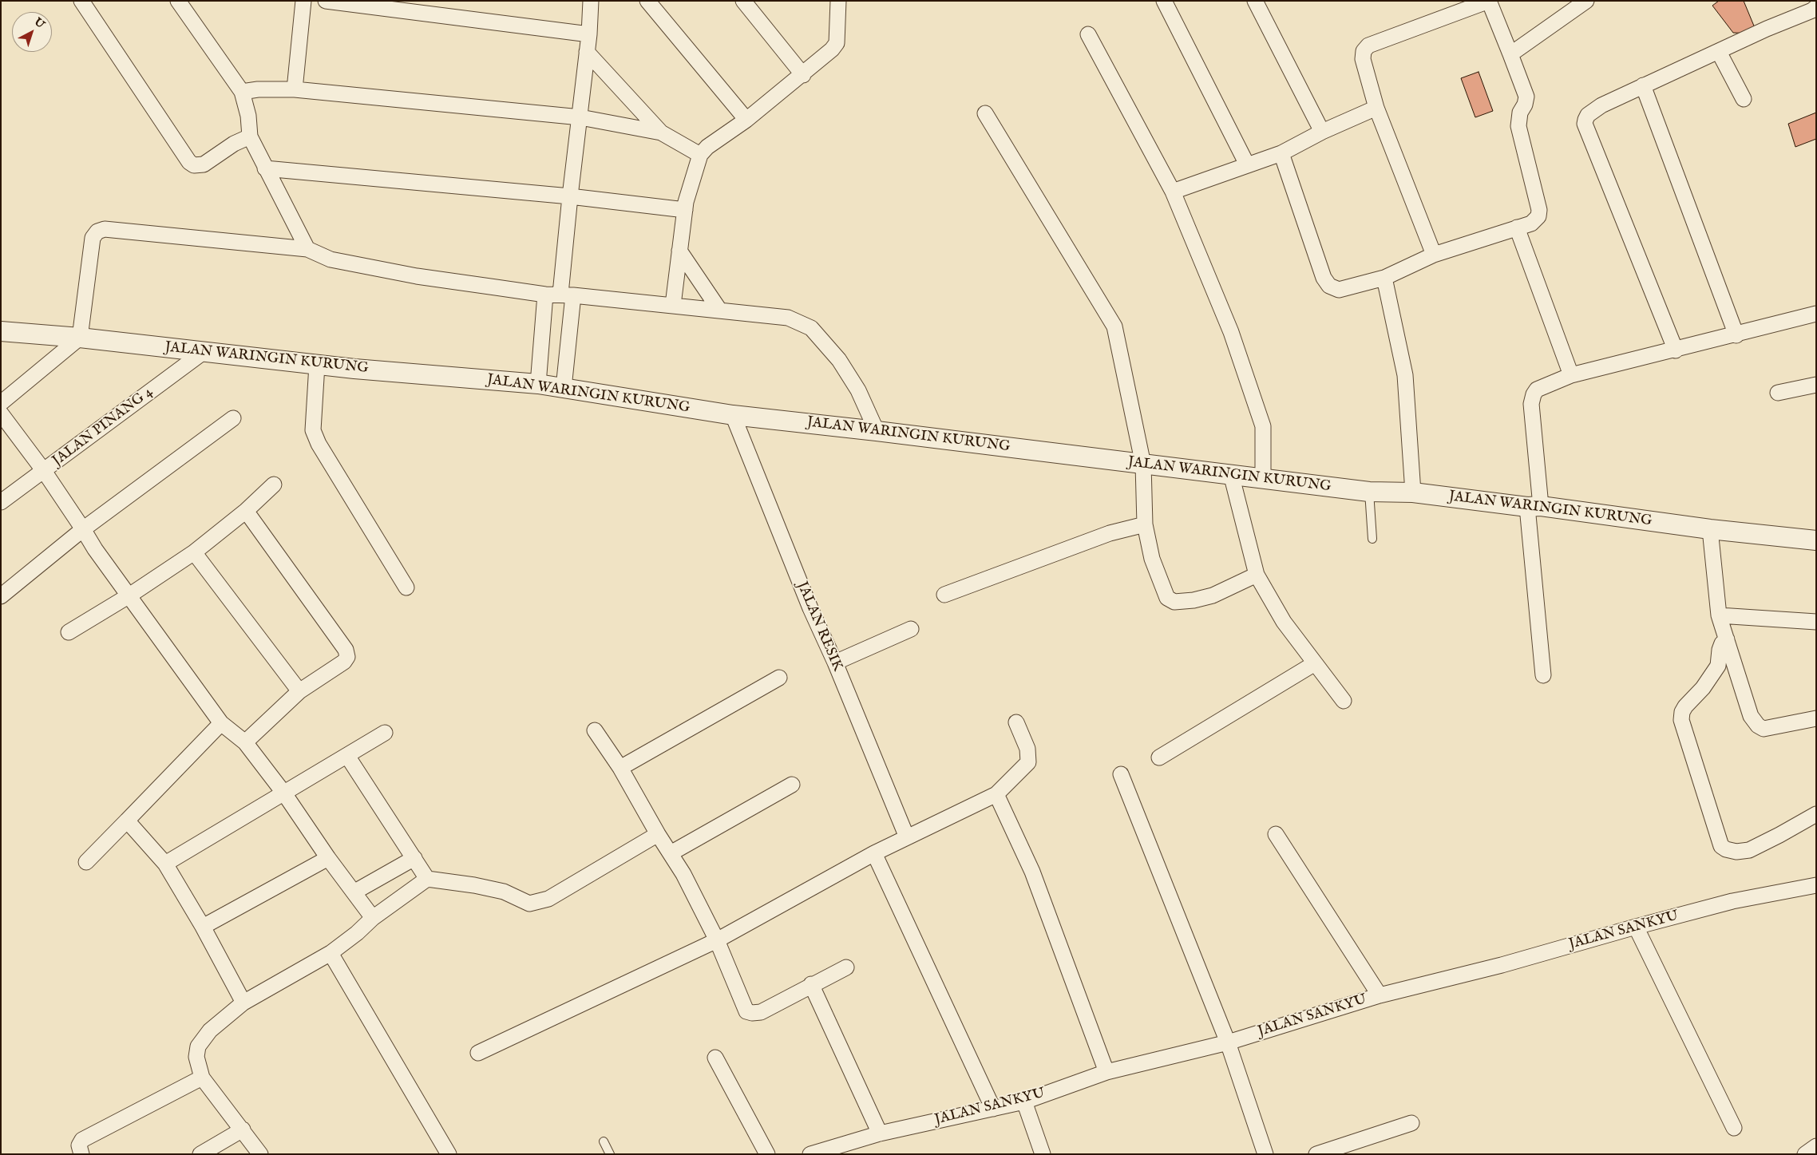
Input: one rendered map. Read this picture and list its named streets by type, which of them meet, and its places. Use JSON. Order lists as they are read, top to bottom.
{
  "streets": {
    "street": [
      "JALAN WARINGIN KURUNG",
      "JALAN PINANG 4",
      "JALAN RESIK",
      "JALAN SANKYU"
    ]
  },
  "crossings": [
    ["JALAN WARINGIN KURUNG", "JALAN PINANG 4"],
    ["JALAN WARINGIN KURUNG", "JALAN RESIK"]
  ],
  "north": "top right"
}
